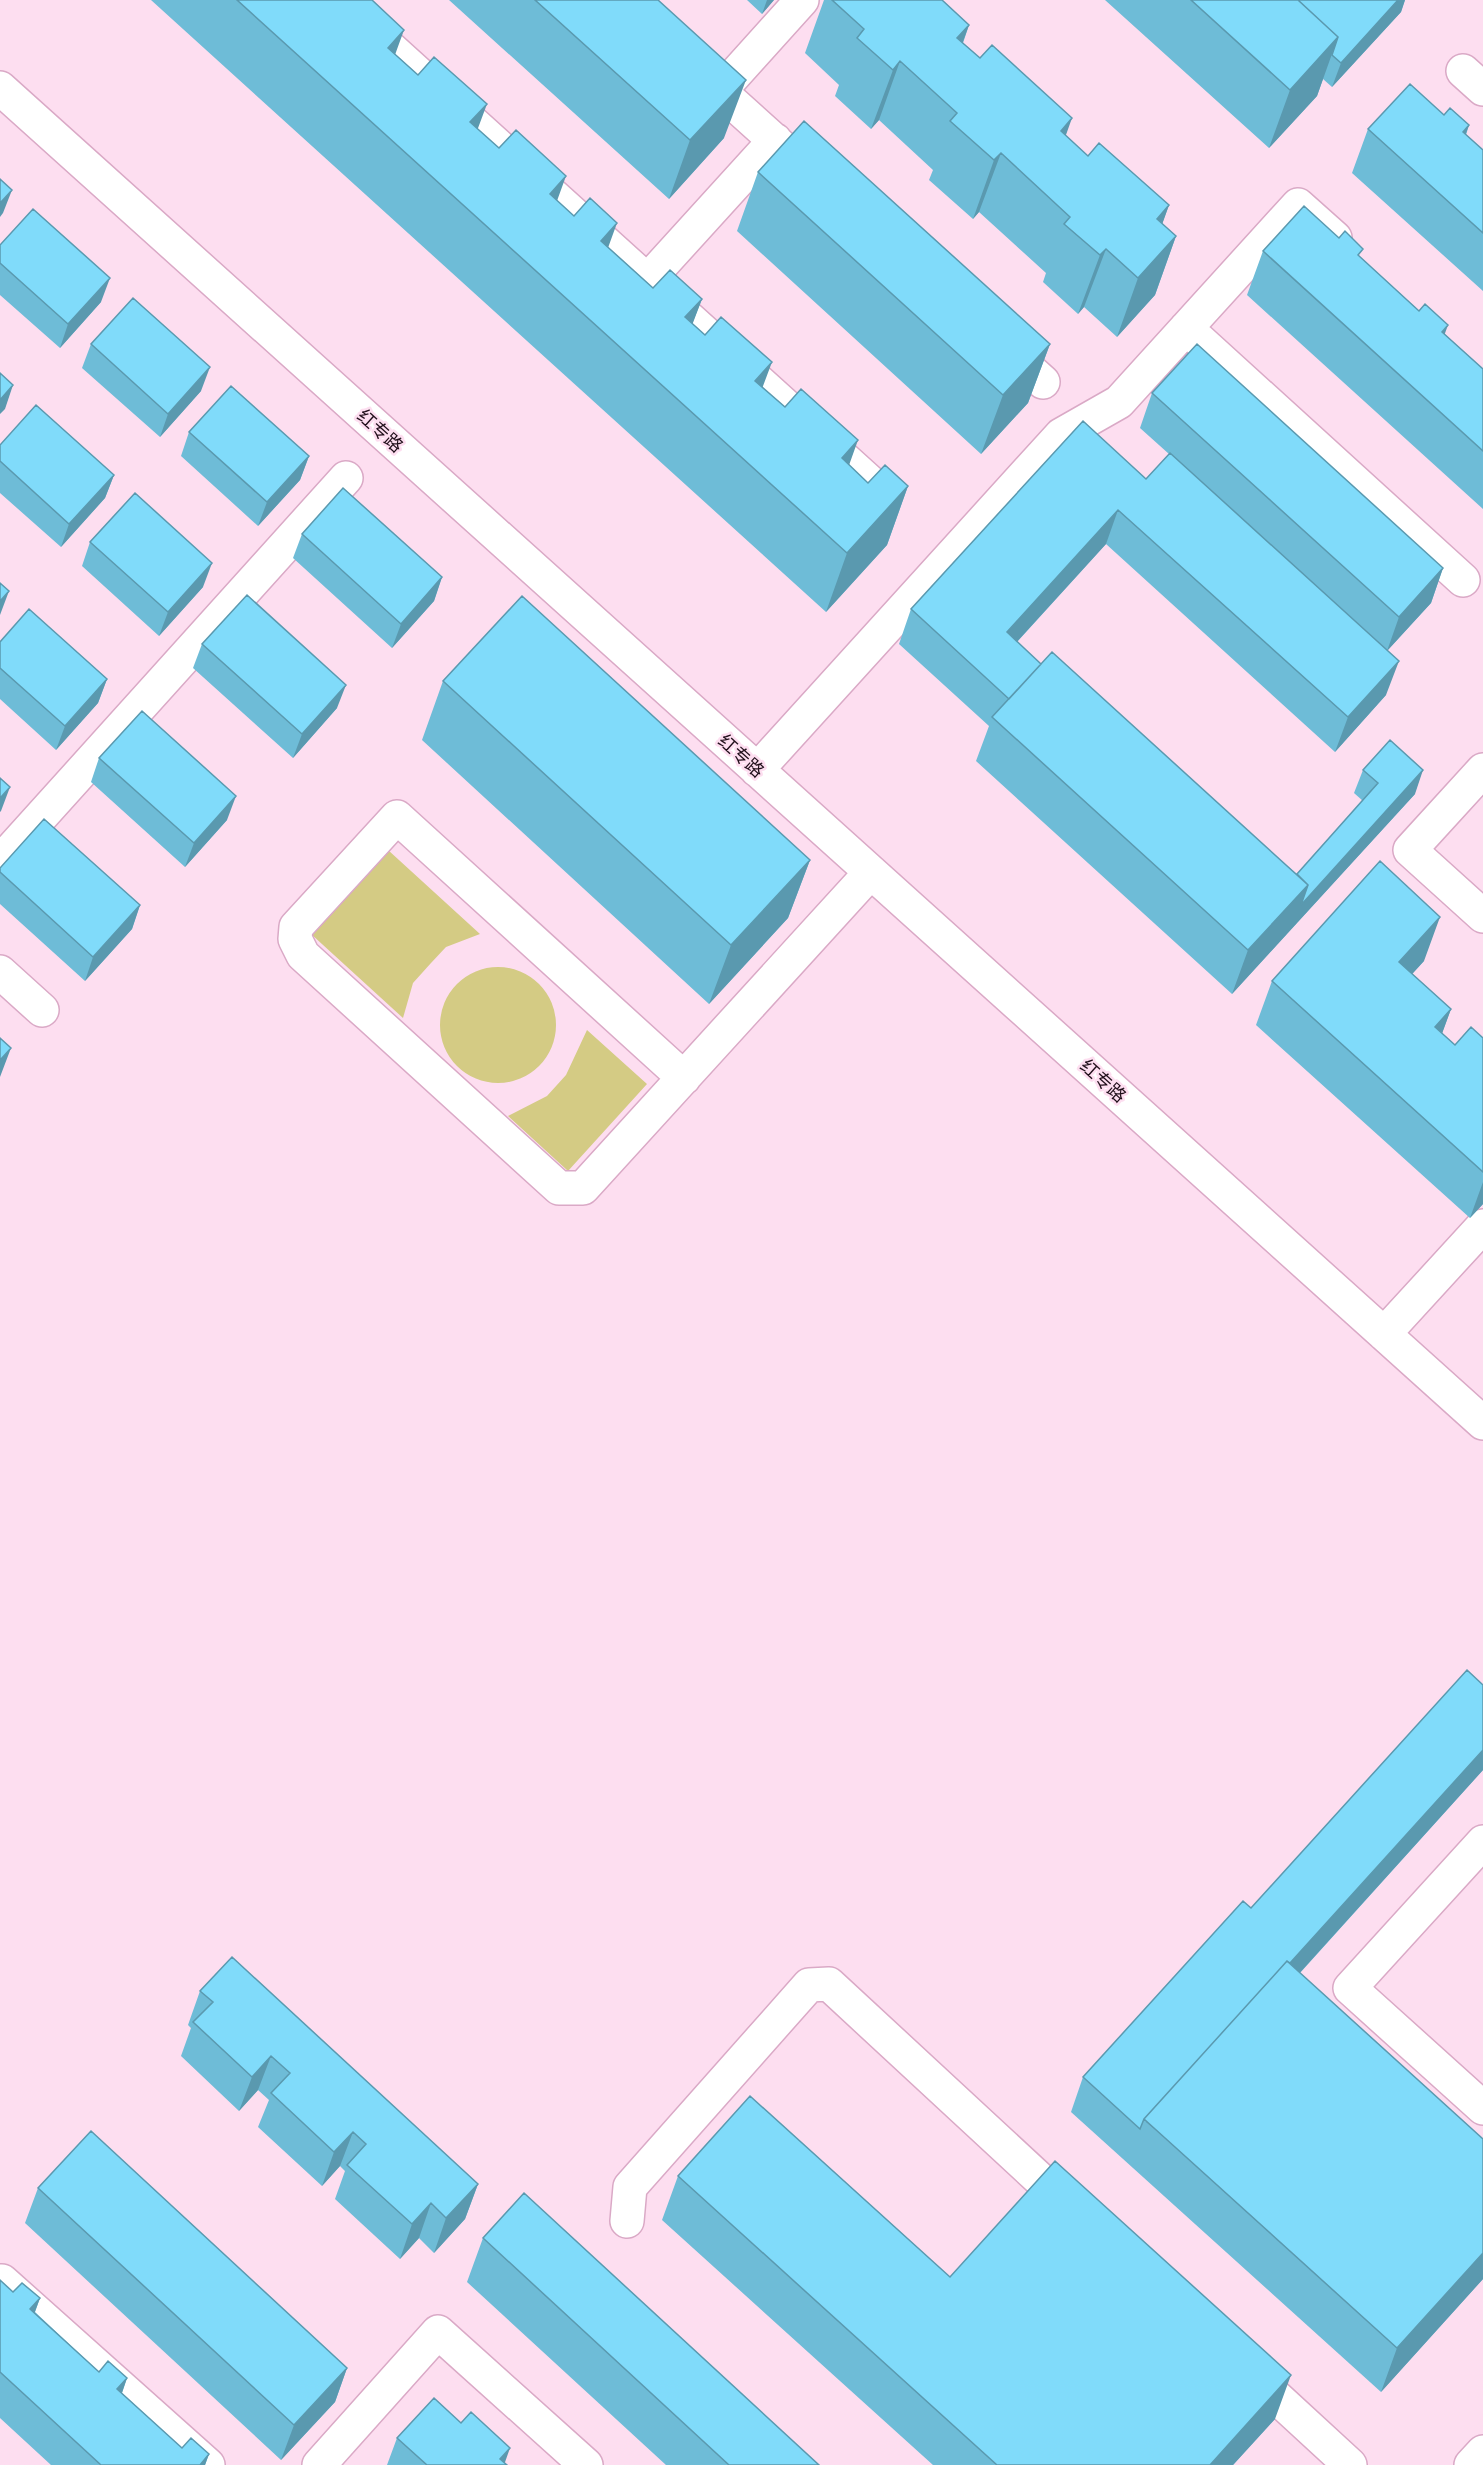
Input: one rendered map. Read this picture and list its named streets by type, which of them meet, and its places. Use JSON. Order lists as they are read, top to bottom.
{
  "streets": {
    "street": ["红专路"]
  }
}
